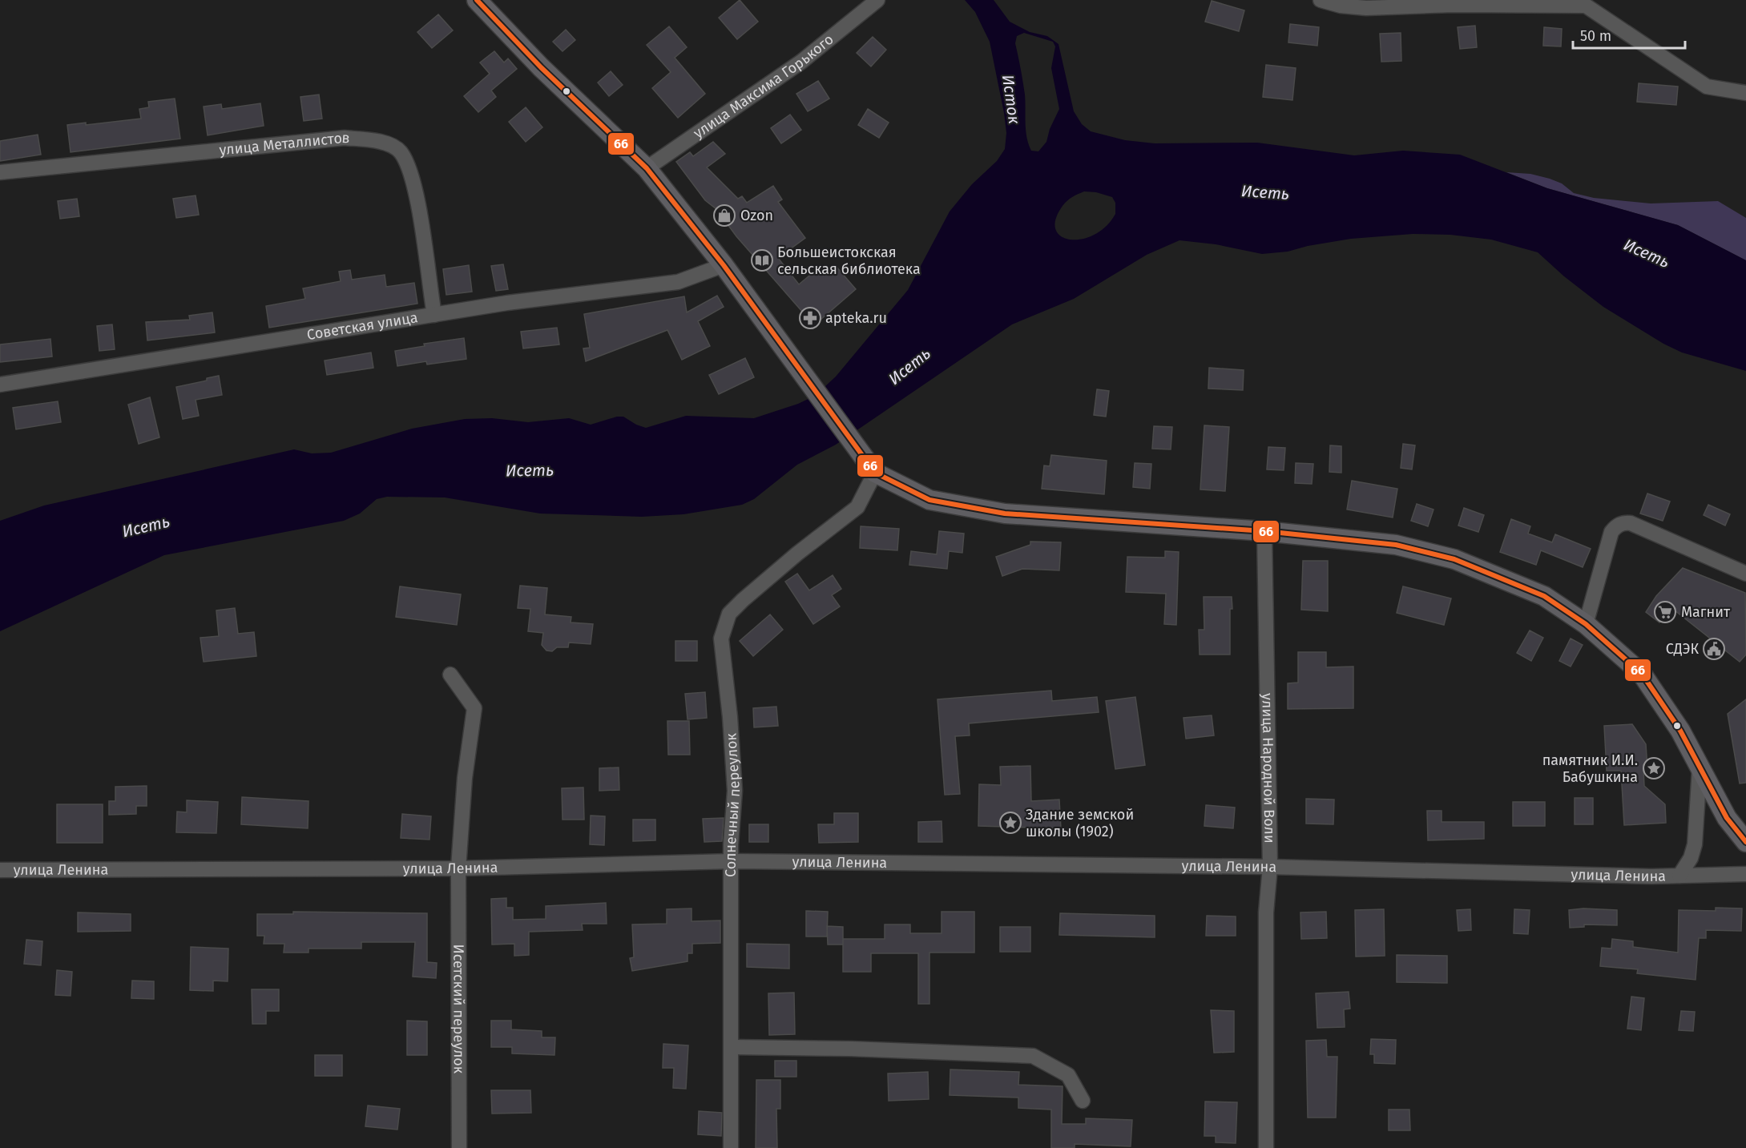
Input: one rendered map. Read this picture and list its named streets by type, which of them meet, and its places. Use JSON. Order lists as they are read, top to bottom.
{
  "streets": {
    "street": [
      "улица Максима Горького",
      "улица Металлистов",
      "Советская улица",
      "улица Народной Воли",
      "Солнечный переулок",
      "улица Ленина",
      "Исетский переулок"
    ]
  },
  "crossings": [
    ["улица Металлистов", "Советская улица"],
    ["улица Народной Воли", "улица Ленина"],
    ["Солнечный переулок", "улица Ленина"],
    ["улица Ленина", "Исетский переулок"]
  ],
  "water": ["Исток", "Исеть"],
  "places": {
    "shop": ["Ozon"],
    "library": ["Большеистокская сельская библиотека"],
    "pharmacy": ["apteka.ru"],
    "supermarket": ["Магнит"],
    "public building": ["СДЭК"],
    "place": ["памятник И.И. Бабушкина", "Здание земской школы (1902)"]
  },
  "lines": ["transit line 66"],
  "scale_bar": "50 m"
}
